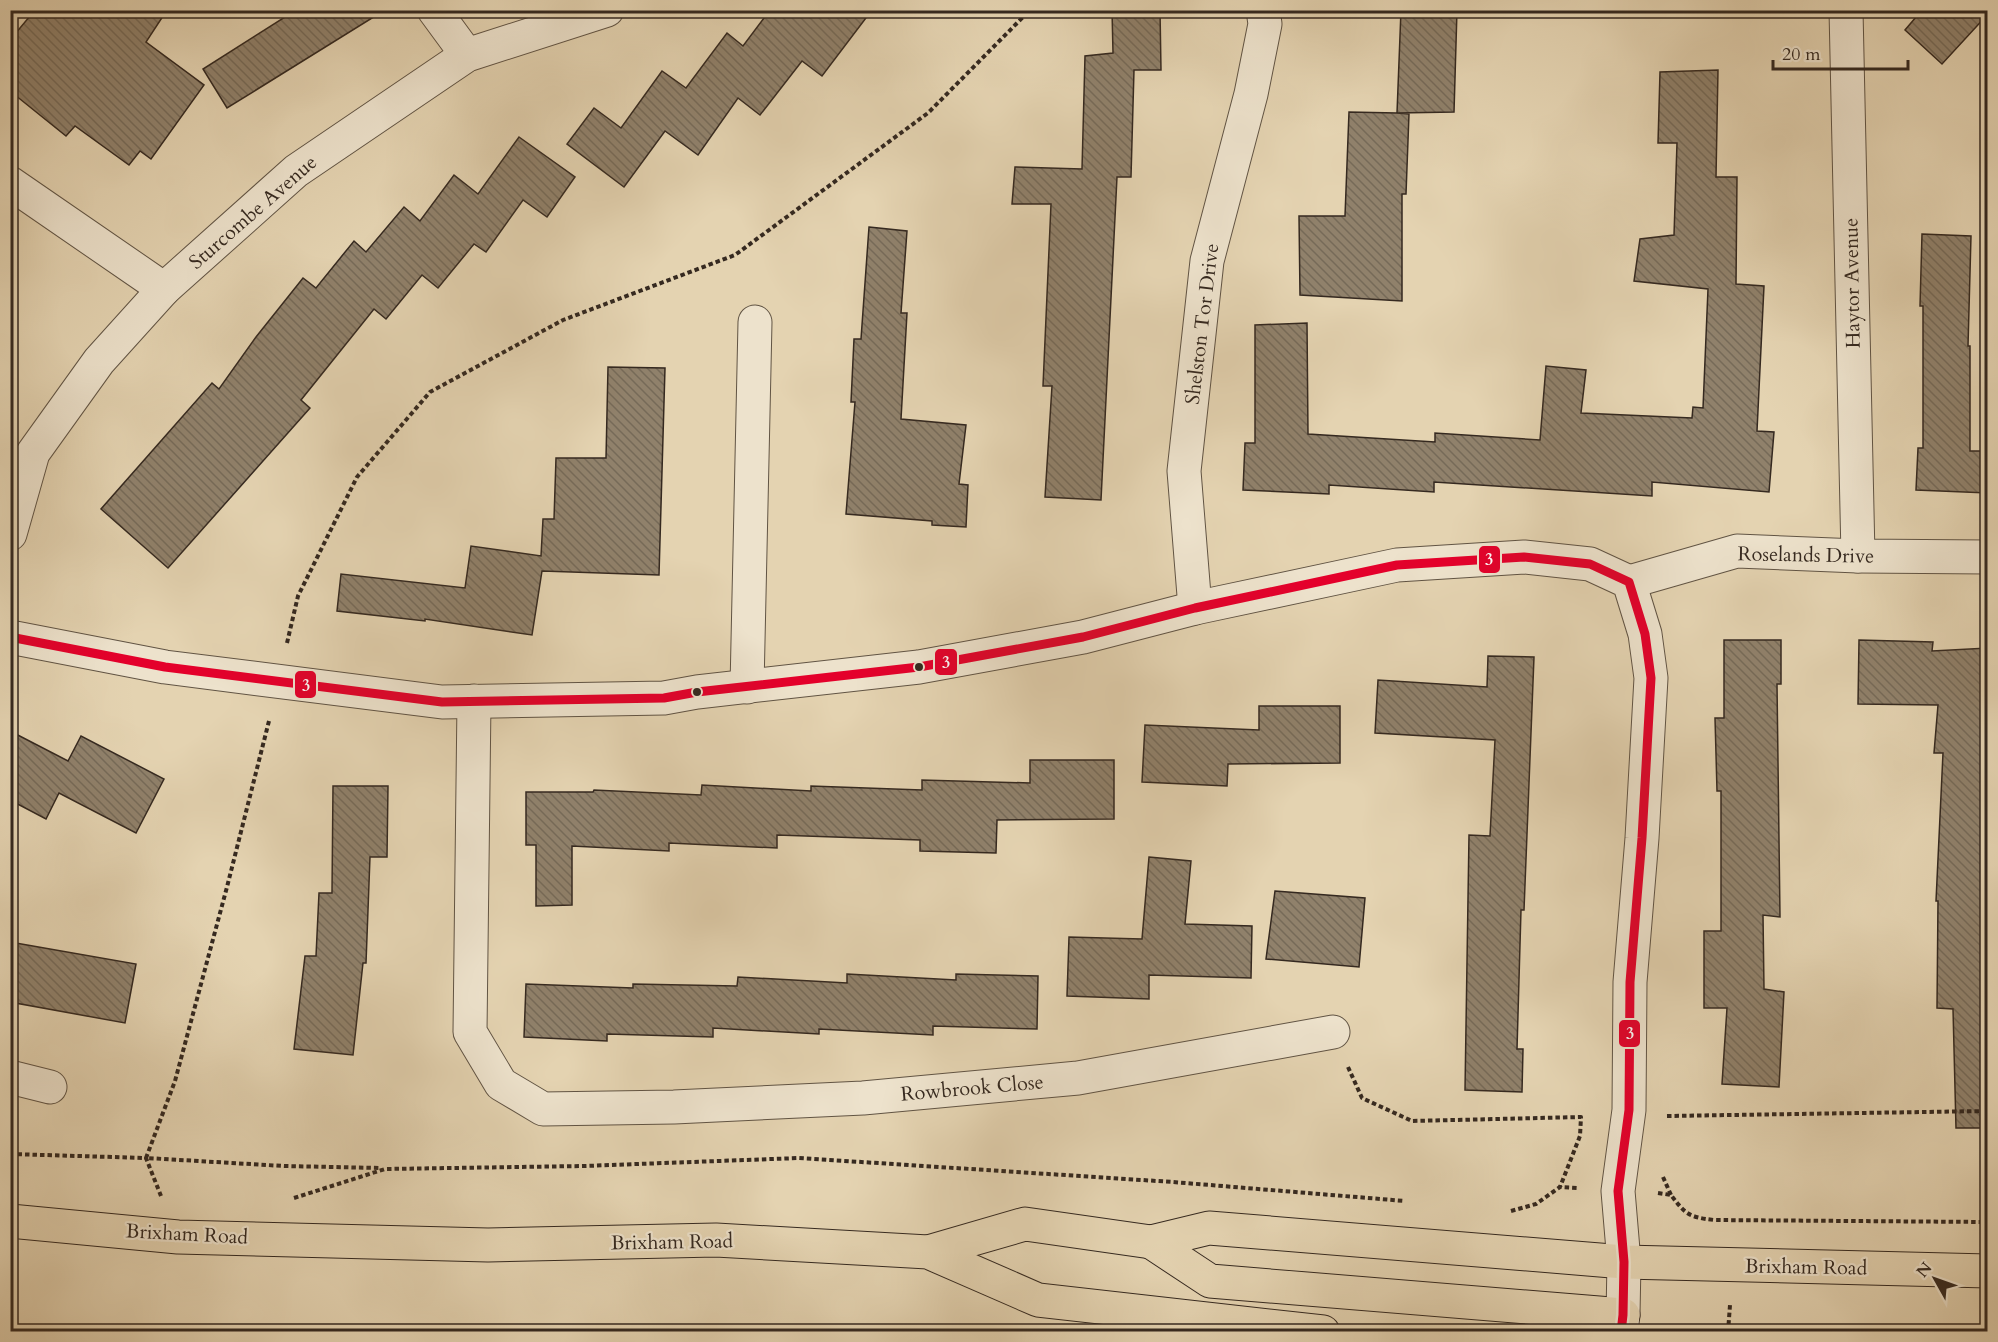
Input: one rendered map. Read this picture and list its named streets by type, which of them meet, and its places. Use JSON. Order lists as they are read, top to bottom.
{
  "streets": {
    "main road": ["Brixham Road"],
    "street": [
      "Sturcombe Avenue",
      "Haytor Avenue",
      "Shelston Tor Drive",
      "Roselands Drive",
      "Rowbrook Close"
    ]
  },
  "crossings": [
    ["Haytor Avenue", "Roselands Drive"]
  ],
  "lines": ["transit line 3"],
  "scale_bar": "20 m",
  "north": "top left"
}
